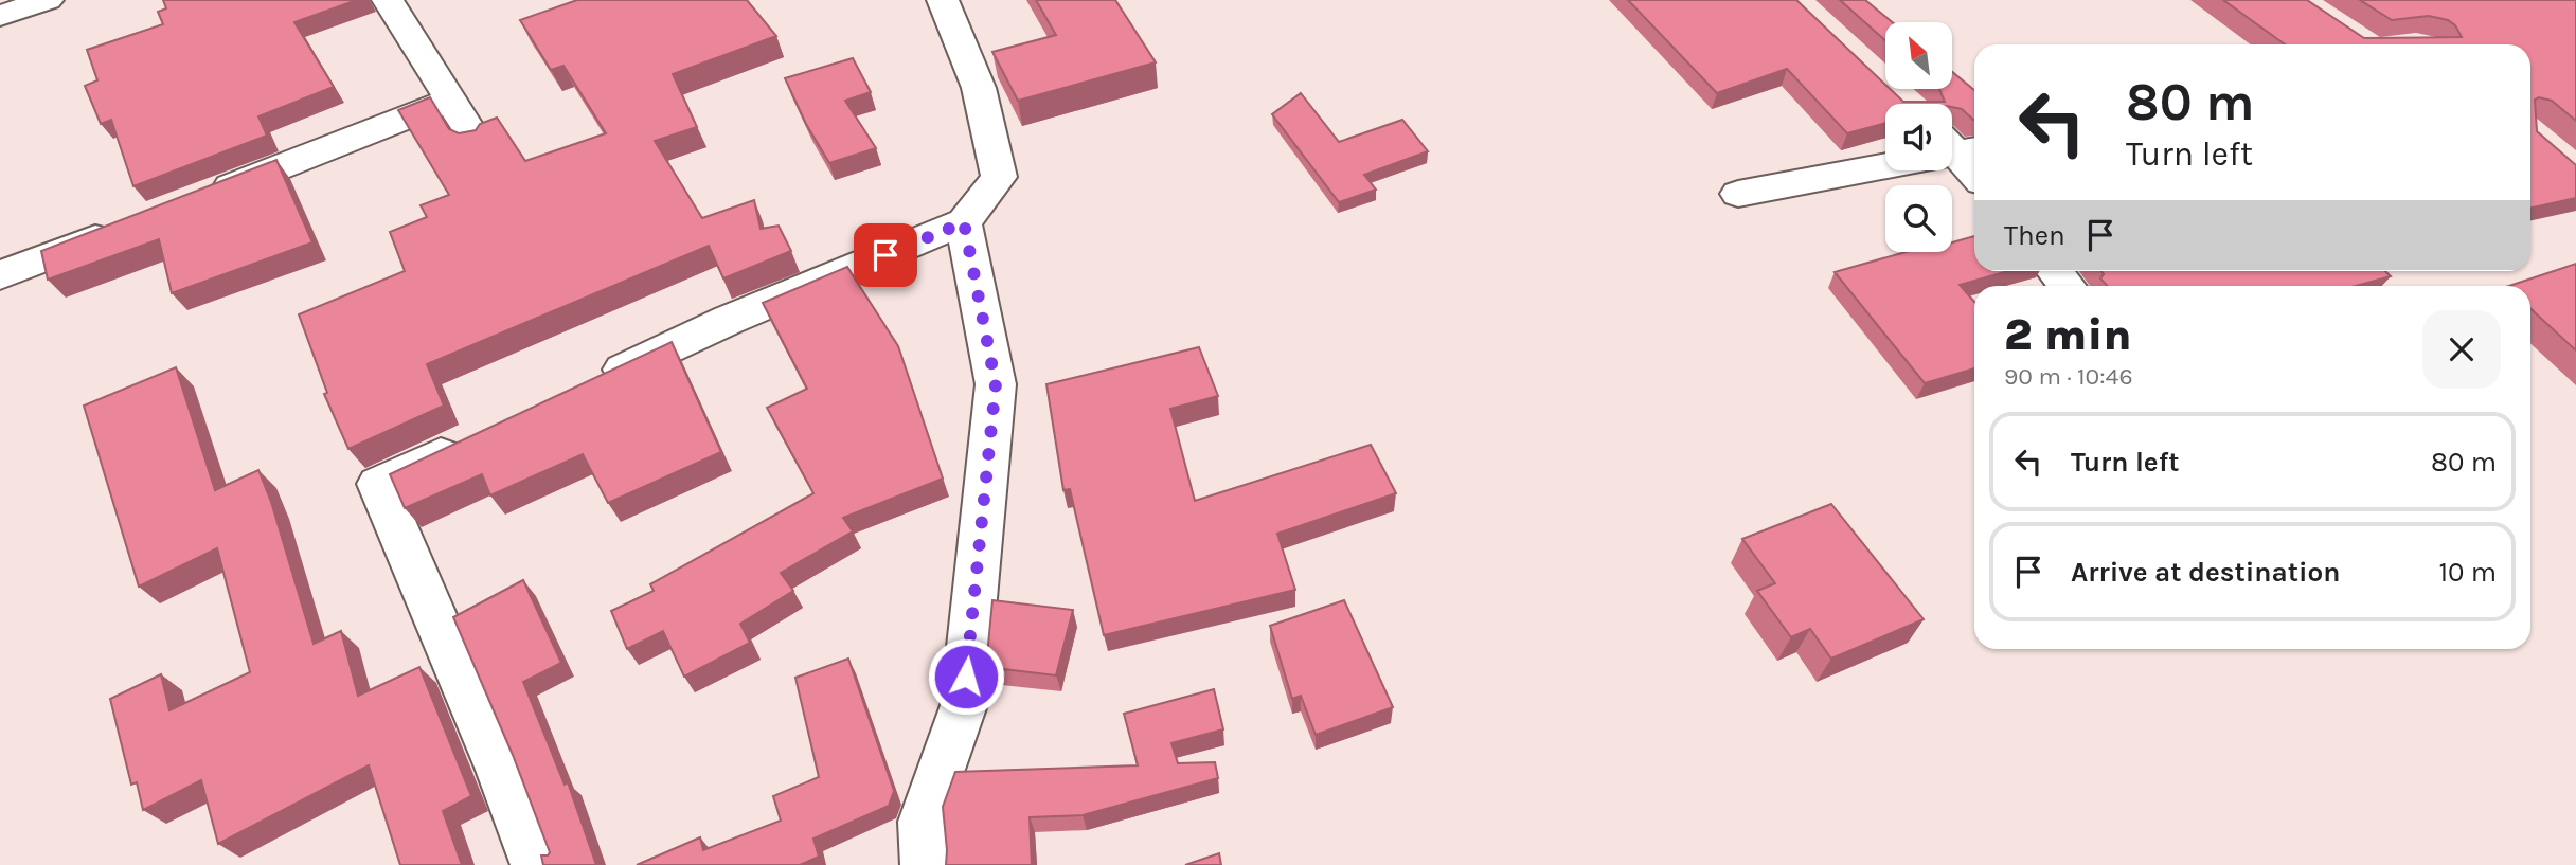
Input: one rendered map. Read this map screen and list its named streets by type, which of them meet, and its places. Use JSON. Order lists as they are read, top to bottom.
{
  "north": "top left",
  "page": {
    "turn": ["80 m", "Turn left"],
    "then": "Then",
    "heading": ["2 min", "90 m · 10:46"],
    "list": [
      {
        "name": "Turn left",
        "value": "80 m"
      },
      {
        "name": "Arrive at destination",
        "value": "10 m"
      }
    ]
  }
}
